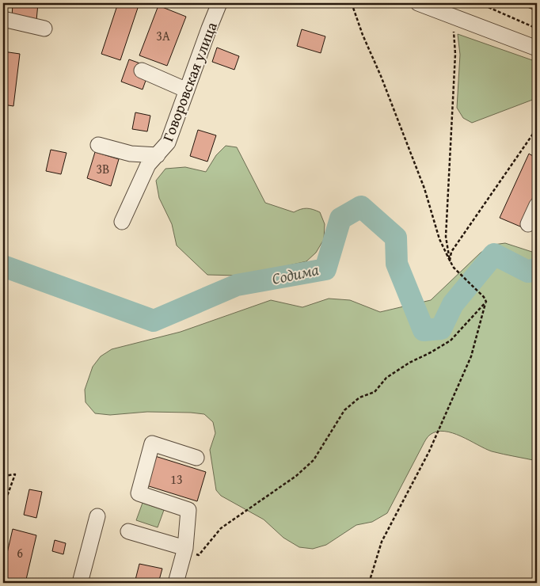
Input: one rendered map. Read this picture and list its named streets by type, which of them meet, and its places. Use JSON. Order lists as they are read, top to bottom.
{
  "streets": {
    "street": ["Говоровская улица"]
  },
  "water": ["Содима"],
  "house_numbers": [
    "3А",
    "3В",
    "13",
    "6"
  ]
}
